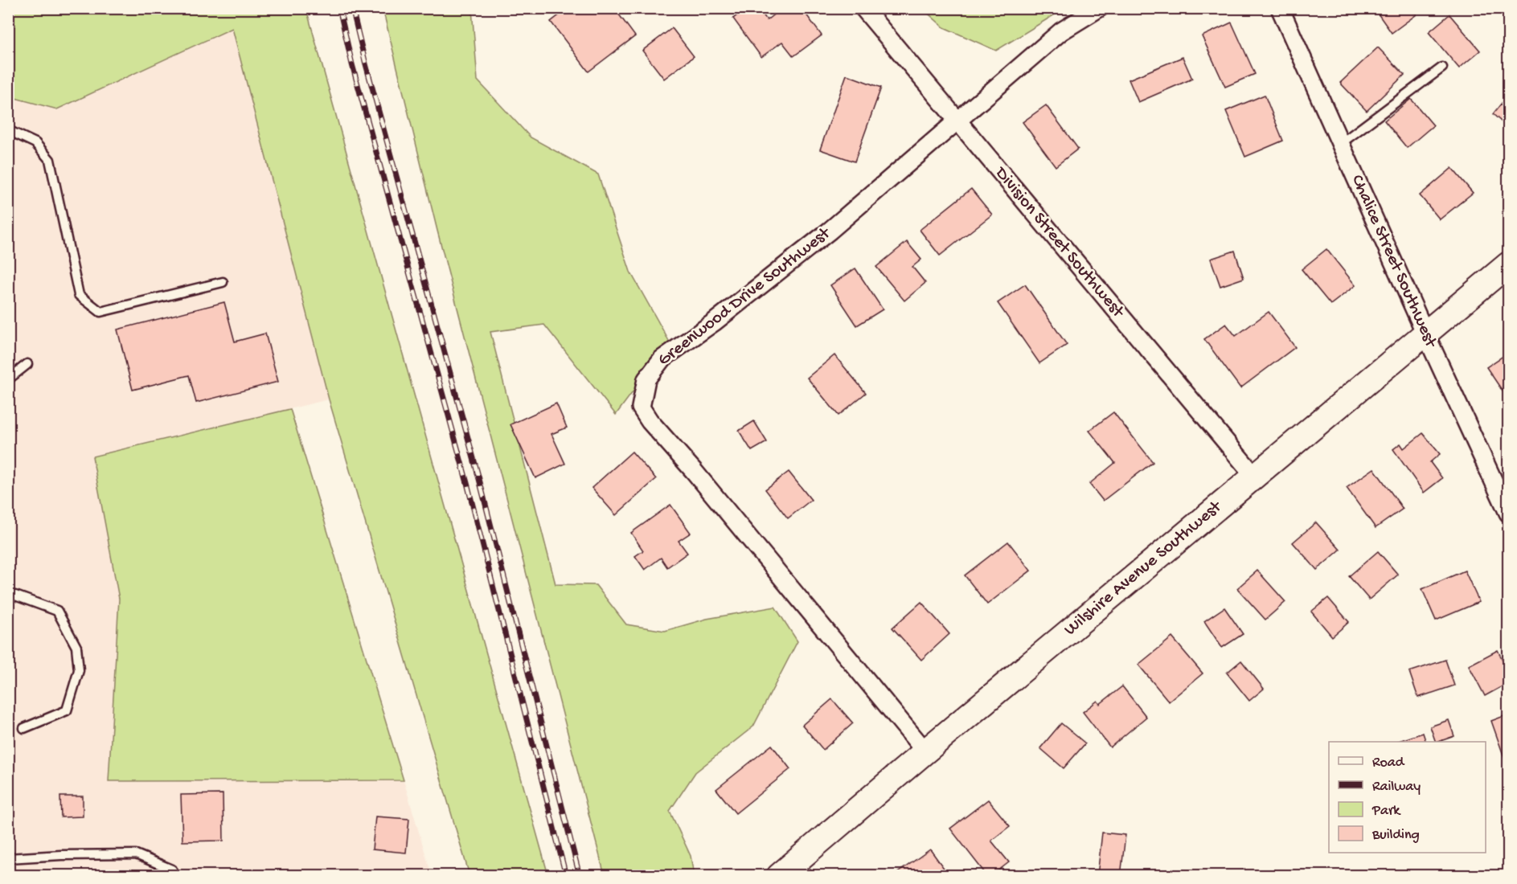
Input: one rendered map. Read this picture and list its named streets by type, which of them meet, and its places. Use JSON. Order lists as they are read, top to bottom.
{
  "streets": {
    "street": [
      "Division Street Southwest",
      "Chalice Street Southwest",
      "Greenwood Drive Southwest",
      "Wilshire Avenue Southwest"
    ]
  },
  "crossings": [
    ["Division Street Southwest", "Greenwood Drive Southwest"],
    ["Division Street Southwest", "Wilshire Avenue Southwest"],
    ["Chalice Street Southwest", "Wilshire Avenue Southwest"],
    ["Greenwood Drive Southwest", "Wilshire Avenue Southwest"]
  ],
  "legend": [
    "Road",
    "Railway",
    "Park",
    "Building"
  ]
}
